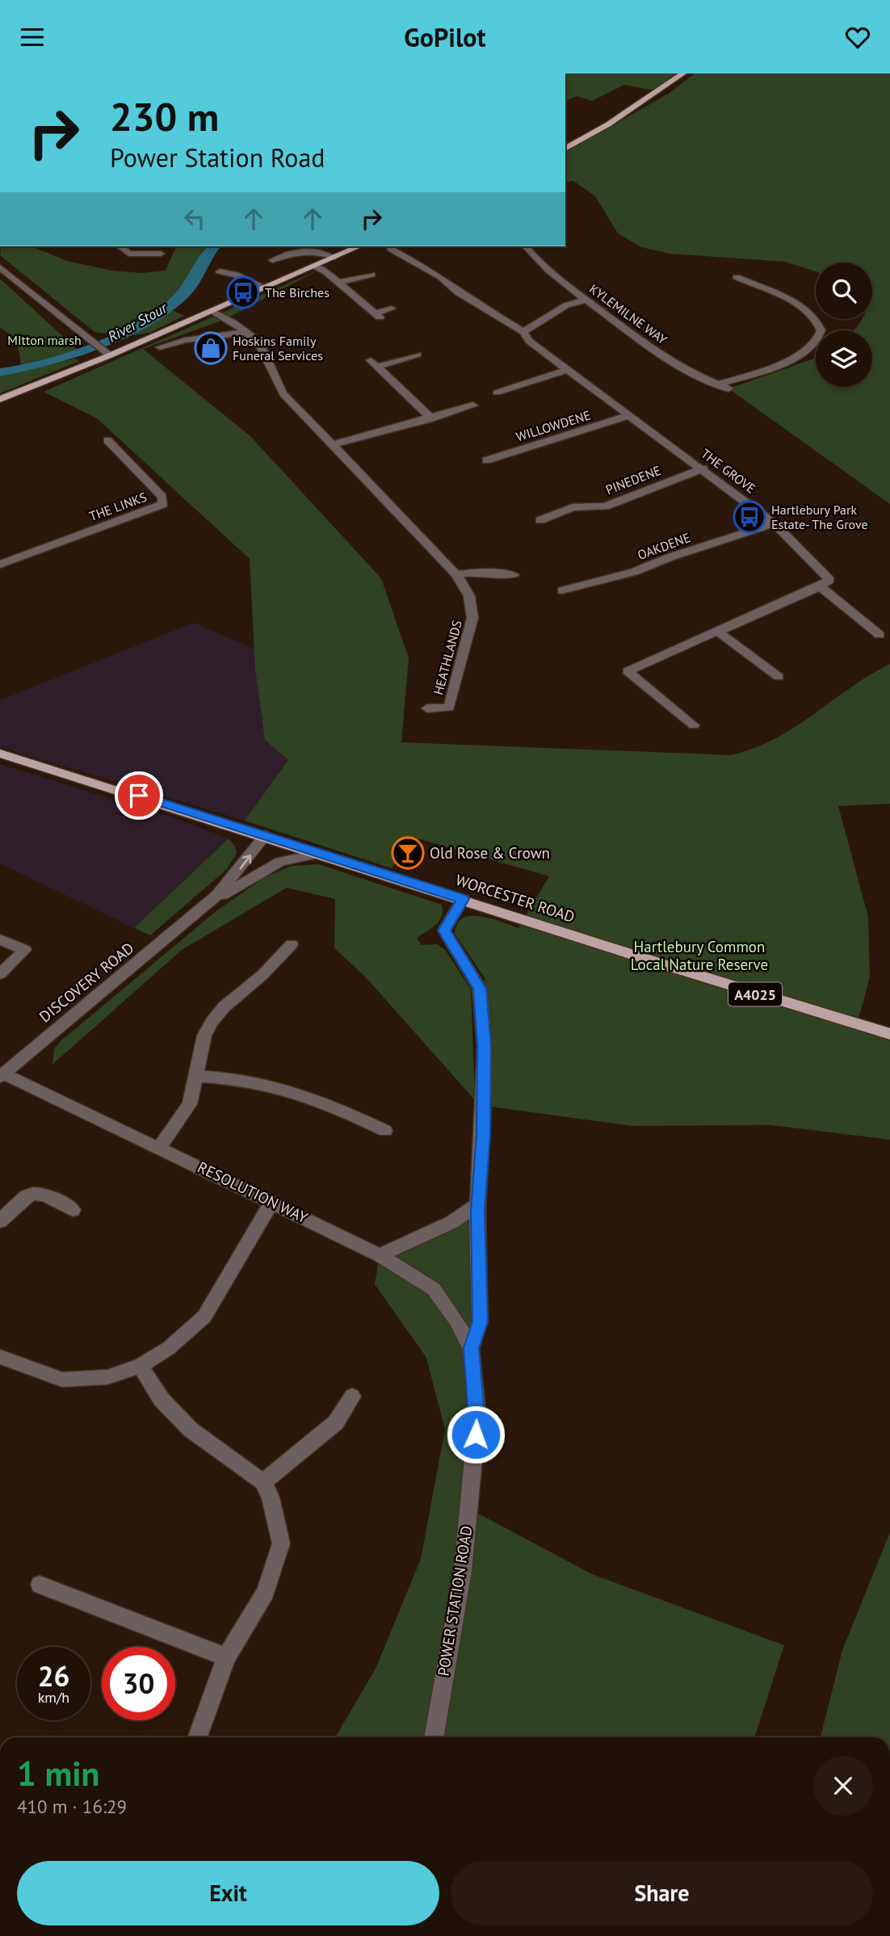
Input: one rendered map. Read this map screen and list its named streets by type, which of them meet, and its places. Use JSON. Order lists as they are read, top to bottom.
{
  "streets": {
    "main road": ["WORCESTER ROAD", "A4025"],
    "street": [
      "KYLEMILNE WAY",
      "WILLOWDENE",
      "THE GROVE",
      "PINEDENE",
      "THE LINKS",
      "OAKDENE",
      "HEATHLANDS",
      "DISCOVERY ROAD",
      "RESOLUTION WAY",
      "POWER STATION ROAD"
    ]
  },
  "crossings": [
    ["WILLOWDENE", "THE GROVE"],
    ["THE GROVE", "PINEDENE"],
    ["THE GROVE", "OAKDENE"],
    ["WORCESTER ROAD", "DISCOVERY ROAD"],
    ["WORCESTER ROAD", "POWER STATION ROAD"],
    ["DISCOVERY ROAD", "RESOLUTION WAY"],
    ["RESOLUTION WAY", "POWER STATION ROAD"]
  ],
  "water": ["River Stour"],
  "parks": ["MItton marsh", "Hartlebury Common Local Nature Reserve"],
  "places": {
    "bus stop": ["The Birches", "Hartlebury Park Estate- The Grove"],
    "shop": ["Hoskins Family Funeral Services"],
    "bar": ["Old Rose & Crown"]
  },
  "page": {
    "header": "GoPilot",
    "turn": ["230 m", "Power Station Road"],
    "speed": "26 km/h",
    "limit": "30",
    "heading": ["1 min", "410 m · 16:29"],
    "buttons": ["Exit", "Share"]
  }
}
